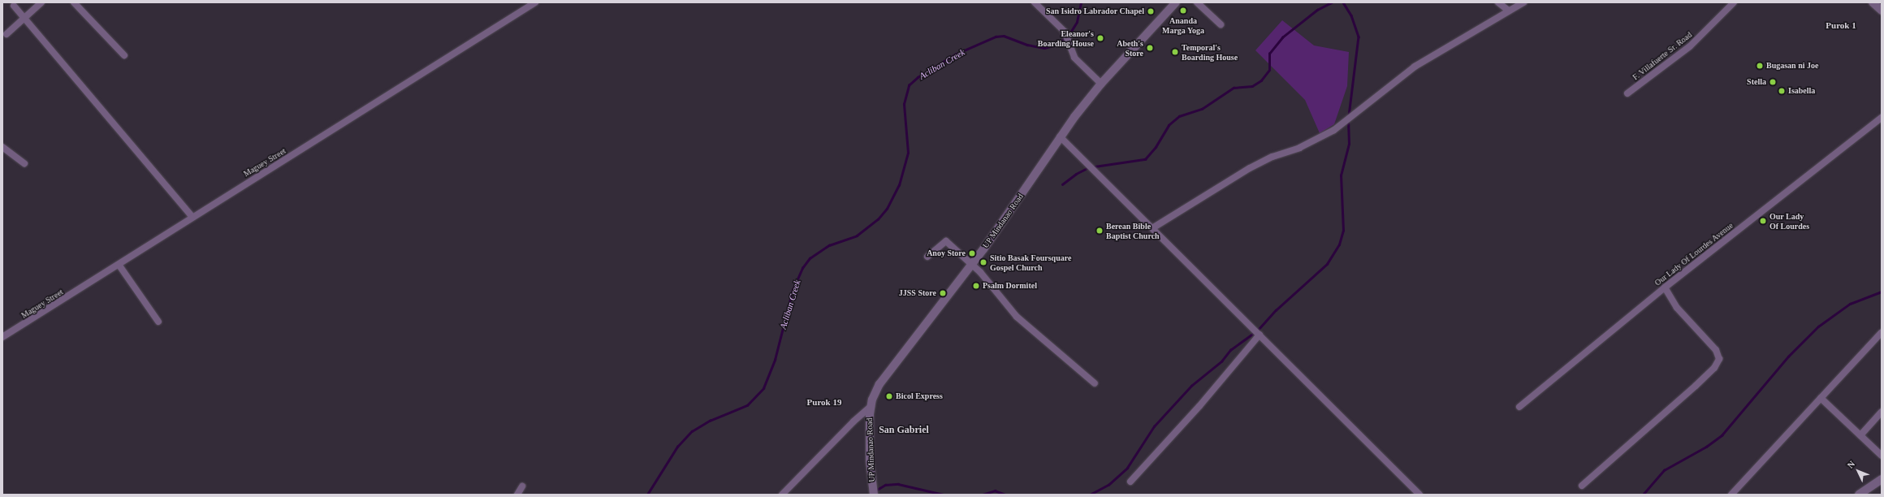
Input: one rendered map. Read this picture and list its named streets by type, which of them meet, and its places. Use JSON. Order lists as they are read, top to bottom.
{
  "streets": {
    "street": [
      "F. Villafuerte Sr. Road",
      "Maguey Street",
      "UP Mindanao Road",
      "Our Lady Of Lourdes Avenue"
    ]
  },
  "districts": ["Purok 1", "Purok 19", "San Gabriel"],
  "water": ["Acliban Creek"],
  "places": [
    "Ananda Marga Yoga",
    "San Isidro Labrador Chapel",
    "Eleanor's Boarding House",
    "Abeth's Store",
    "Temporal's Boarding House",
    "Bugasan ni Joe",
    "Stella",
    "Isabella",
    "Our Lady Of Lourdes",
    "Berean Bible Baptist Church",
    "Anoy Store",
    "Sitio Basak Foursquare Gospel Church",
    "Psalm Dormitel",
    "JJSS Store",
    "Bicol Express"
  ],
  "north": "top left"
}
